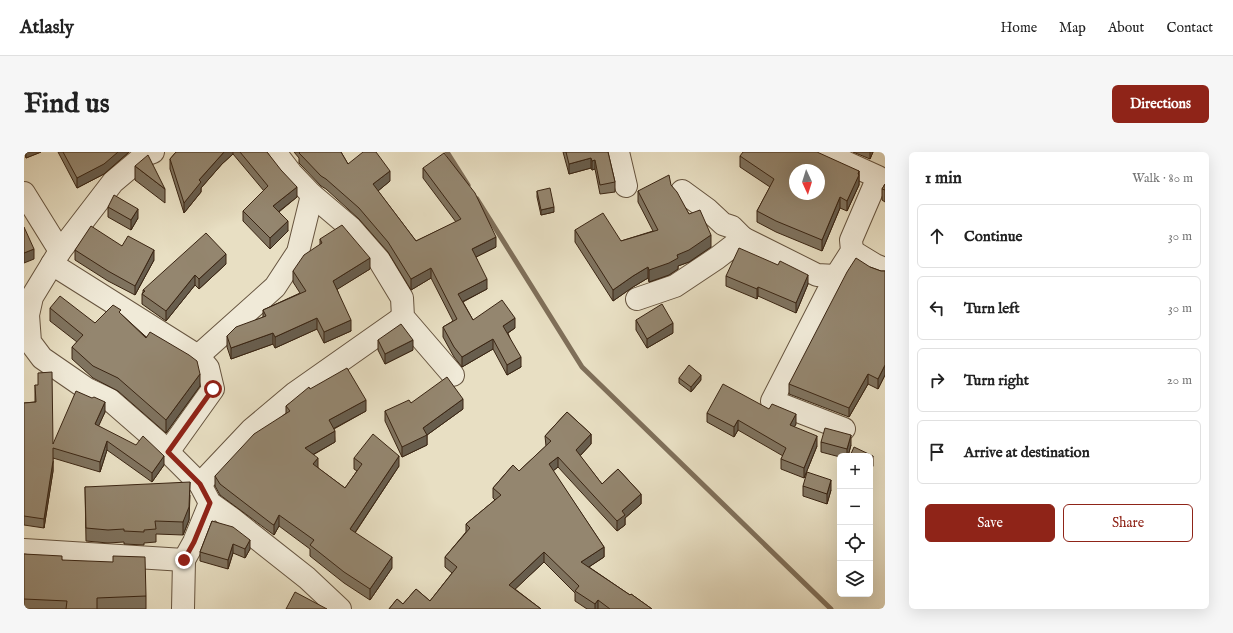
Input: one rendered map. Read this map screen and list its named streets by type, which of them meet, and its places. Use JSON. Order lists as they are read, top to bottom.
{
  "north": "bottom",
  "page": {
    "header": "Atlasly",
    "nav": [
      "Home",
      "Map",
      "About",
      "Contact"
    ],
    "buttons": [
      "Directions",
      ["Save", "Share"]
    ],
    "title": "Find us",
    "heading": ["1 min", "Walk · 80 m"],
    "list": [
      ["Continue", "30 m"],
      ["Turn left", "30 m"],
      ["Turn right", "20 m"],
      "Arrive at destination"
    ],
    "map_buttons": ["+", "−"]
  }
}
